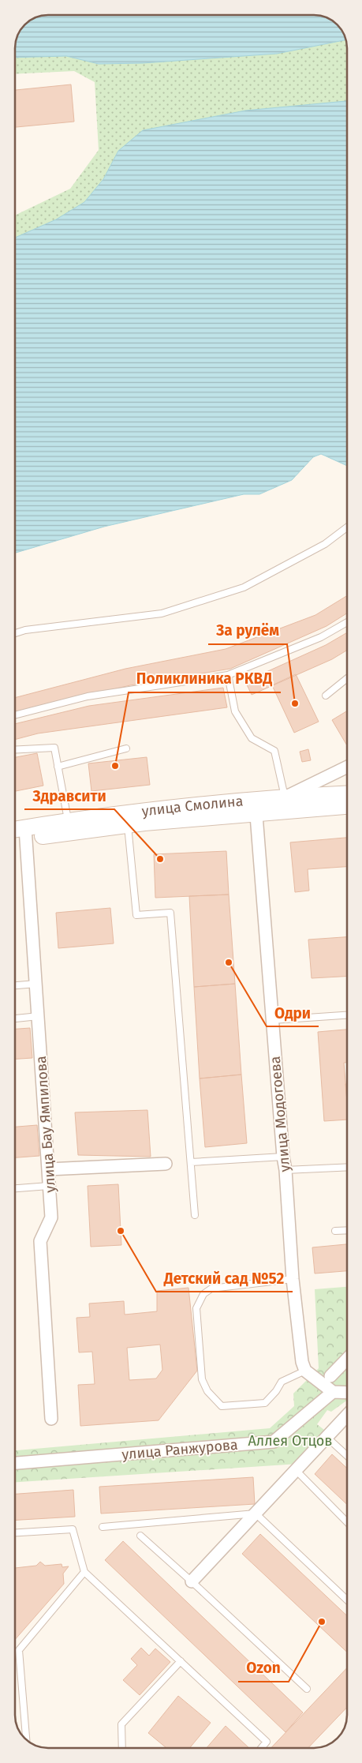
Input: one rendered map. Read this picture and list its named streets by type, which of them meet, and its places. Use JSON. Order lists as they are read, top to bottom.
{
  "streets": {
    "main road": ["улица Смолина"],
    "street": ["улица Модогоева", "улица Бау Ямпилова", "улица Ранжурова"]
  },
  "crossings": [
    ["улица Смолина", "улица Модогоева"],
    ["улица Смолина", "улица Бау Ямпилова"]
  ],
  "parks": ["Аллея Отцов"],
  "places": [
    "За рулём",
    "Поликлиника РКВД",
    "Здравсити",
    "Одри",
    "Детский сад №52",
    "Ozon"
  ]
}
